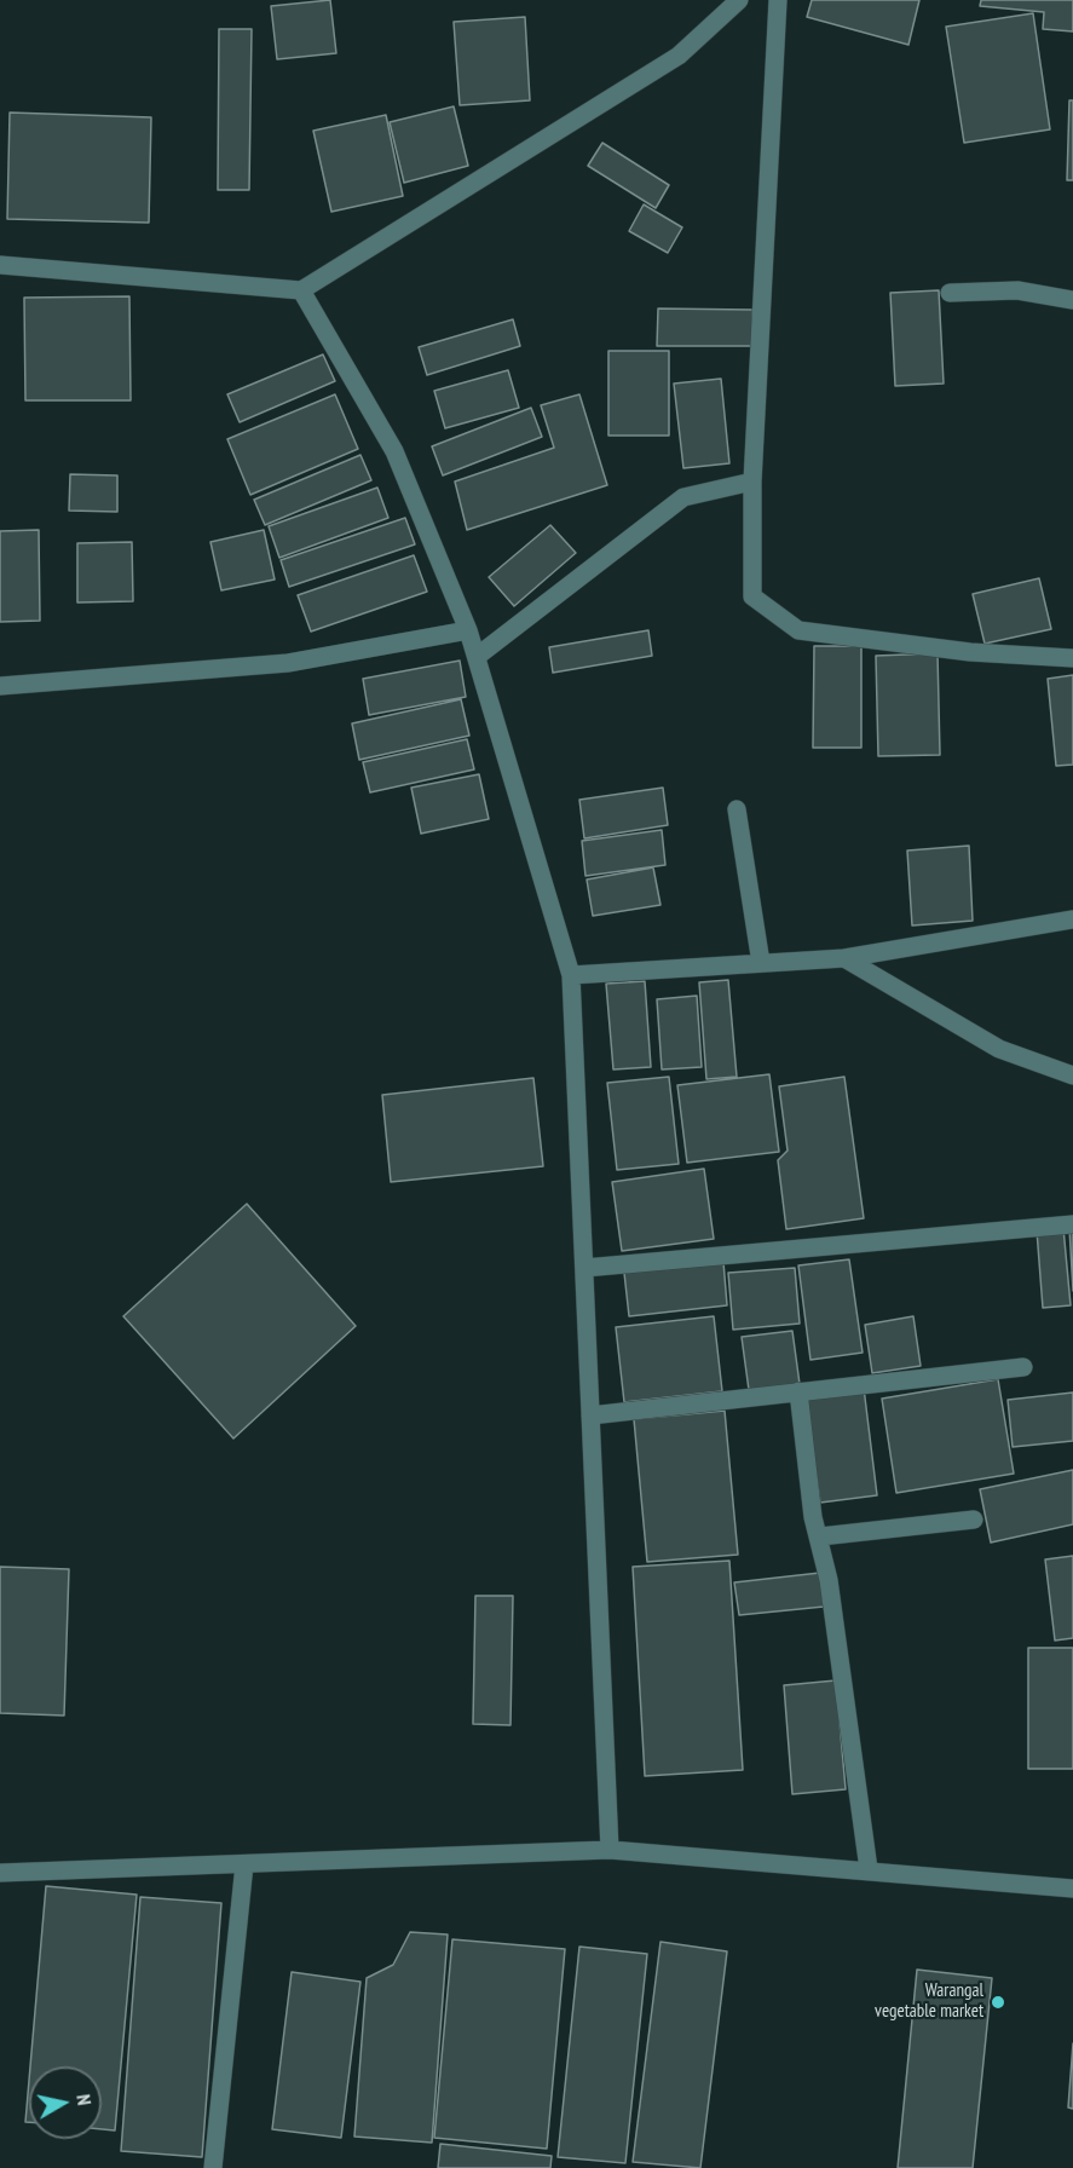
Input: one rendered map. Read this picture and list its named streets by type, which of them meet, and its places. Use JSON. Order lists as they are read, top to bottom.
{
  "places": ["Warangal vegetable market"],
  "north": "right"
}
